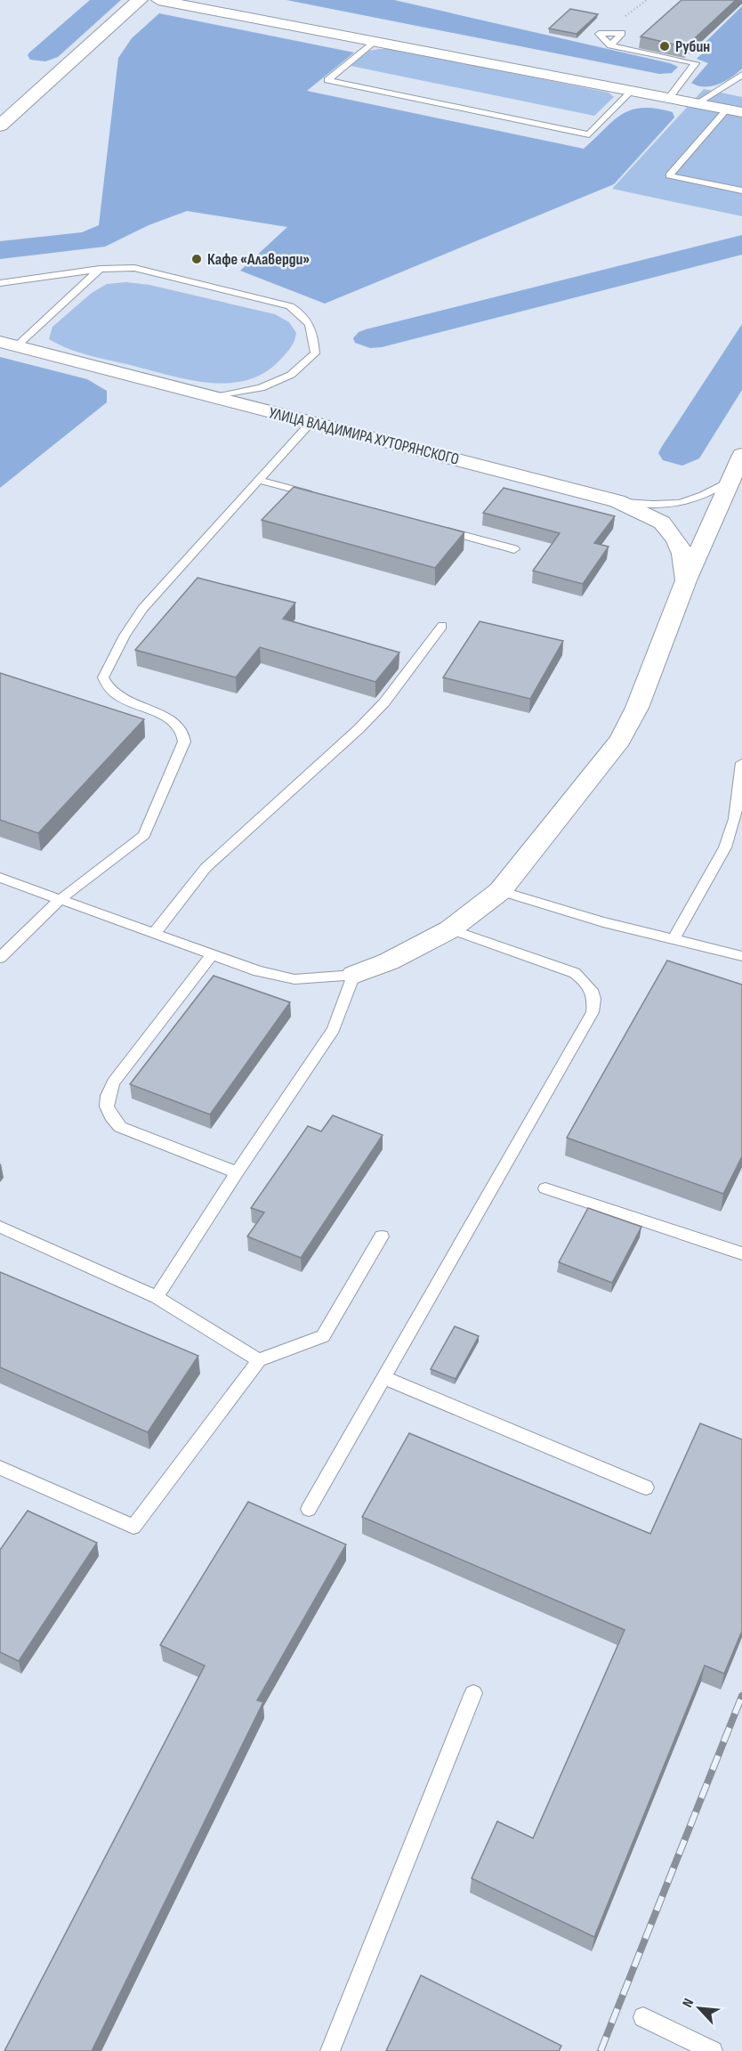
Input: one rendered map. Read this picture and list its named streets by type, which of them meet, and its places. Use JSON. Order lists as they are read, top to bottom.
{
  "streets": {
    "street": ["УЛИЦА ВЛАДИМИРА ХУТОРЯНСКОГО"]
  },
  "places": ["Рубин", "Кафе «Алаверди»"],
  "north": "top left"
}
